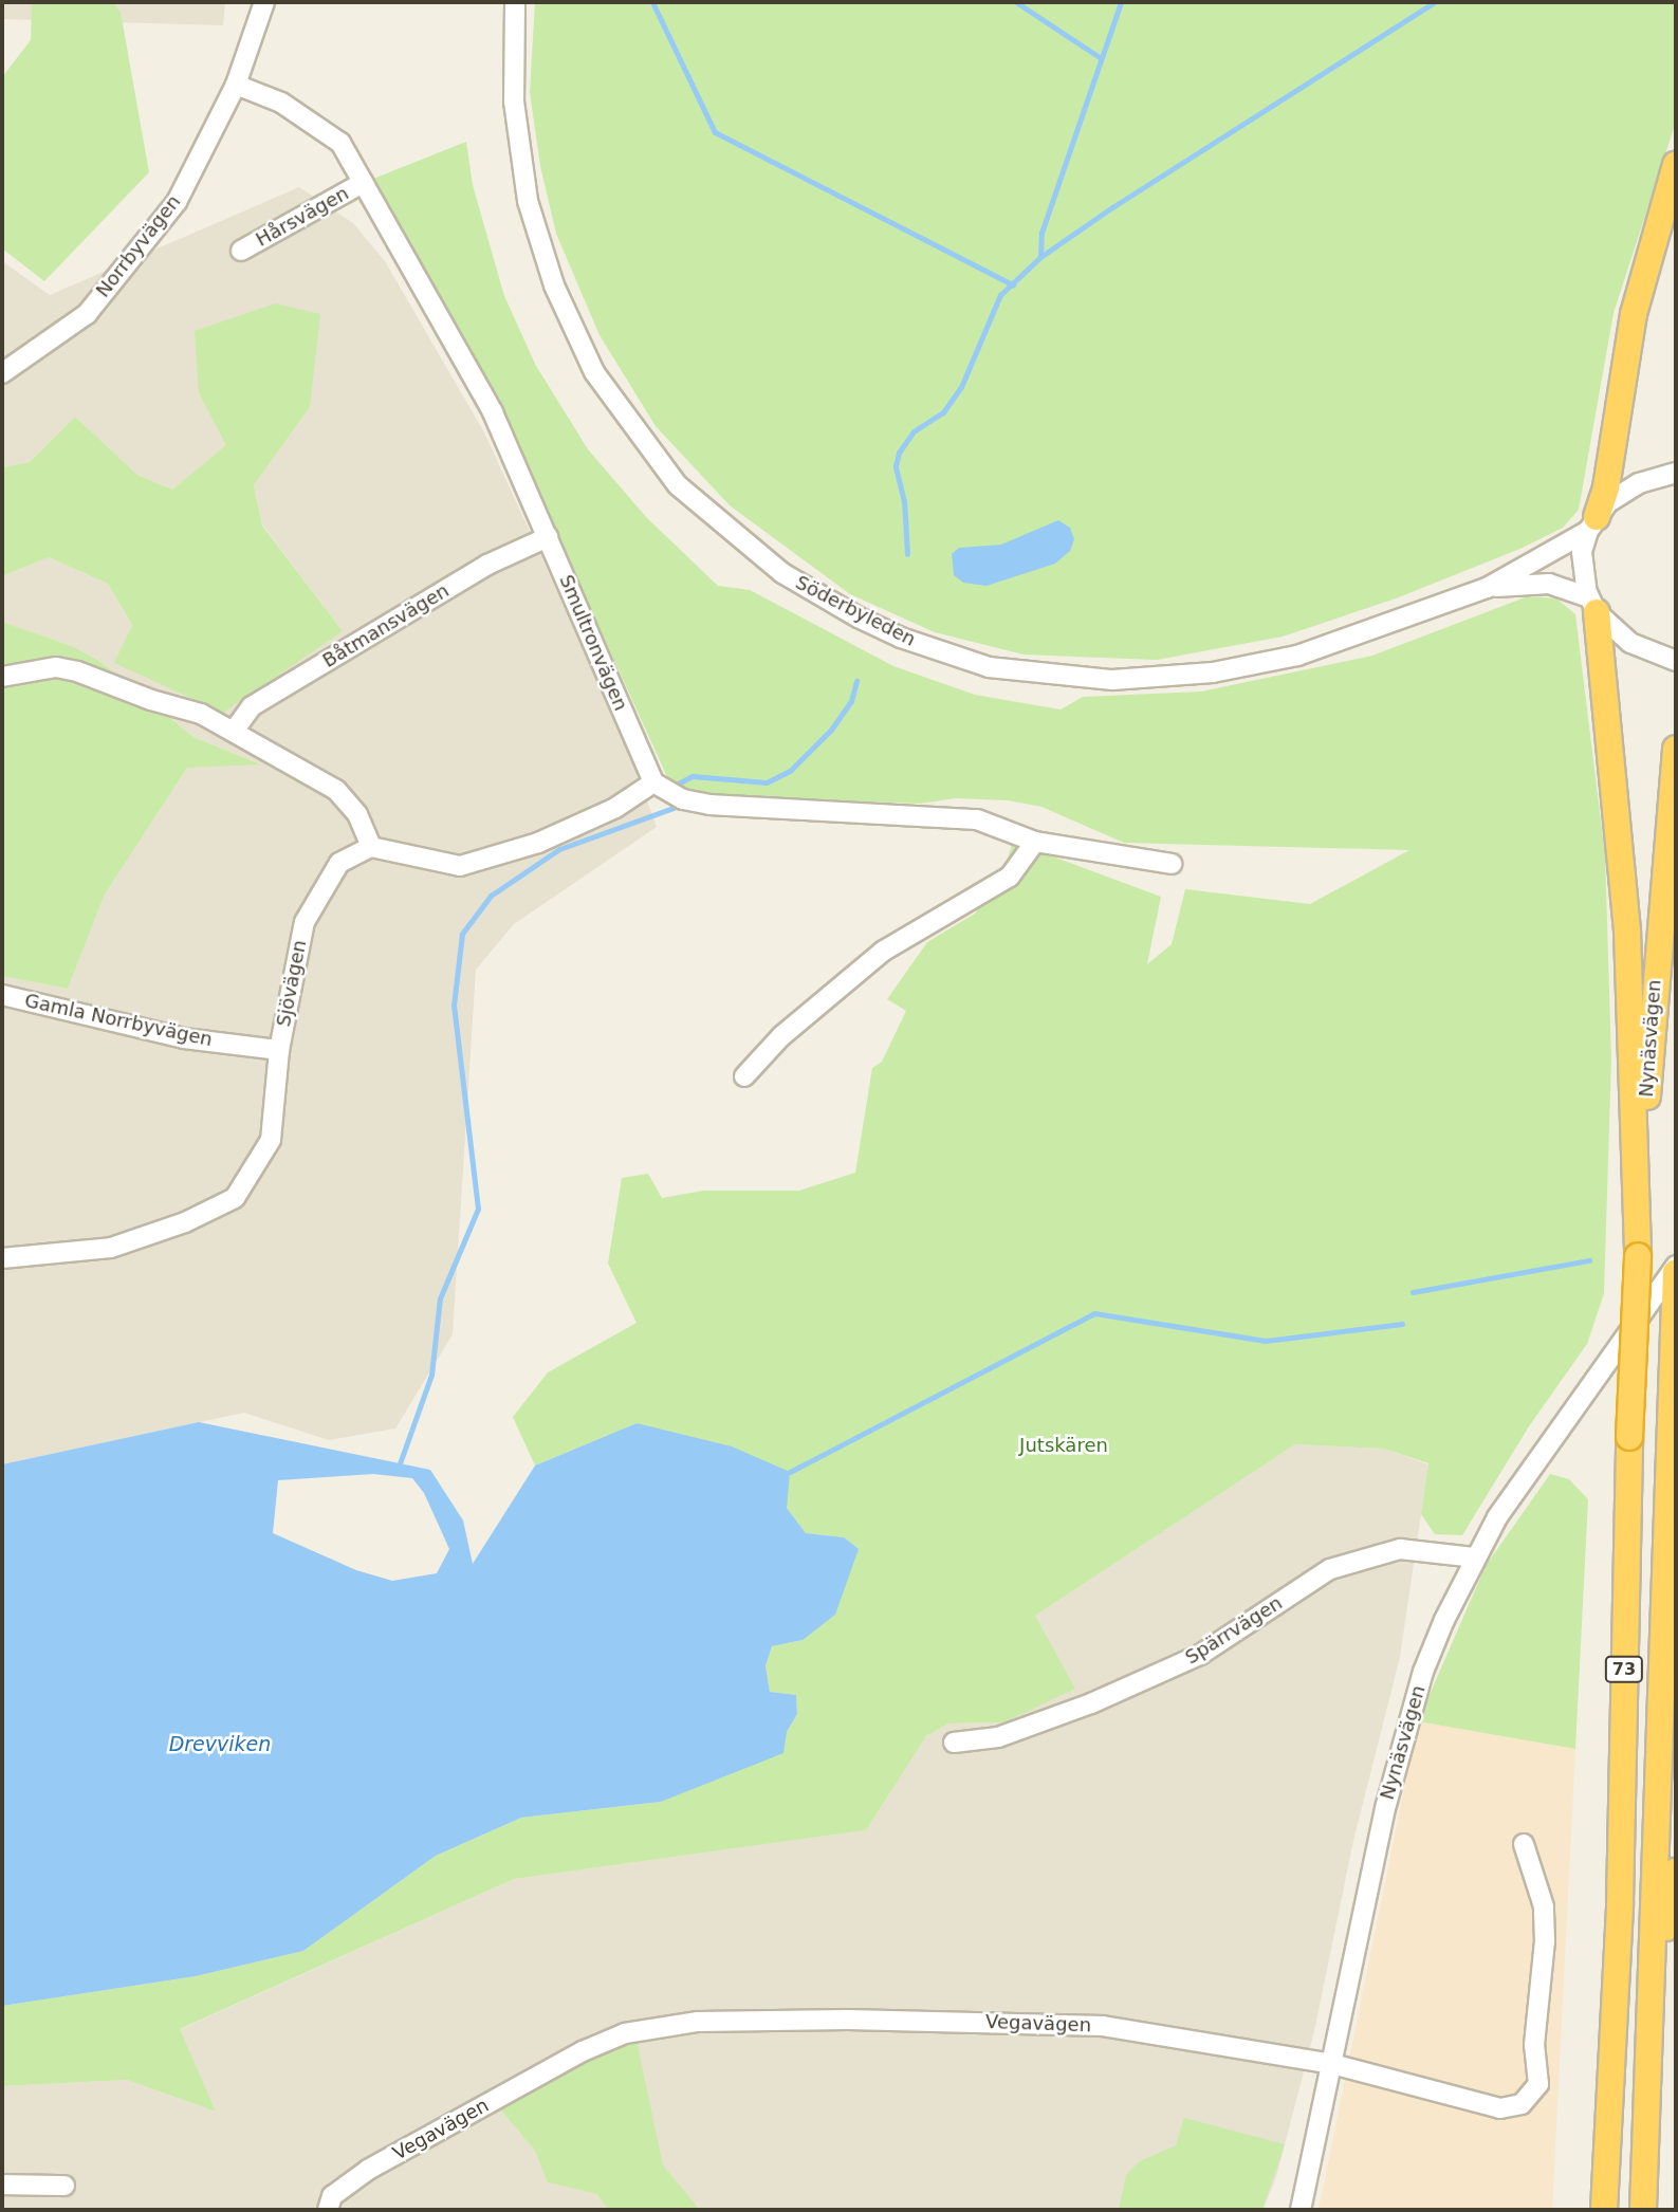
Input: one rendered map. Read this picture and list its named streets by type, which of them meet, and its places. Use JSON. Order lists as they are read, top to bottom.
{
  "streets": {
    "highway": ["Nynäsvägen", "73"],
    "street": [
      "Hårsvägen",
      "Norrbyvägen",
      "Söderbyleden",
      "Båtmansvägen",
      "Smultronvägen",
      "Sjövägen",
      "Gamla Norrbyvägen",
      "Spärrvägen",
      "Vegavägen"
    ]
  },
  "crossings": [
    ["Hårsvägen", "Smultronvägen"],
    ["Norrbyvägen", "Smultronvägen"],
    ["Båtmansvägen", "Smultronvägen"],
    ["Sjövägen", "Gamla Norrbyvägen"],
    ["Nynäsvägen", "Spärrvägen"],
    ["Nynäsvägen", "Vegavägen"]
  ],
  "water": ["Drevviken"],
  "parks": ["Jutskären"]
}
